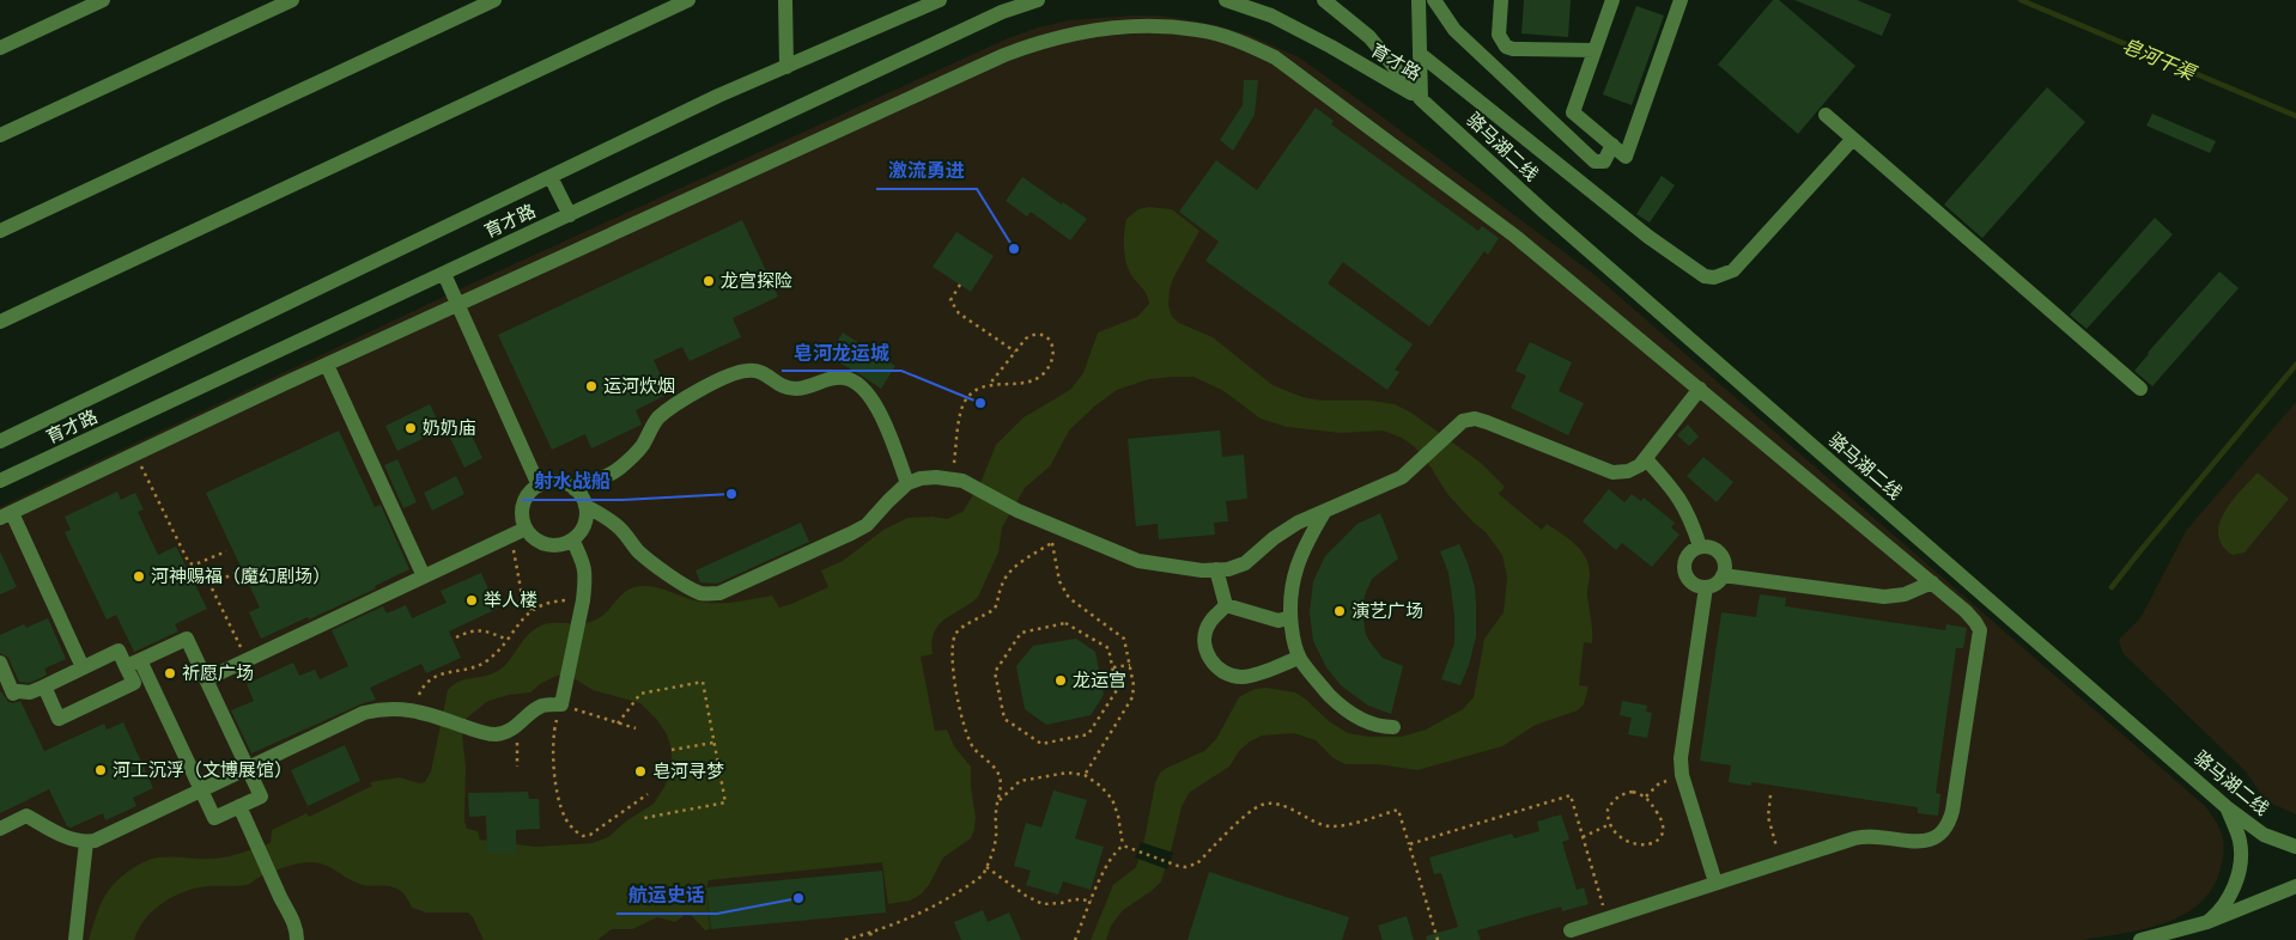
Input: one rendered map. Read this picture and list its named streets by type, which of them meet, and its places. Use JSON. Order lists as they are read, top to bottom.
{
  "streets": {
    "street": ["育才路", "骆马湖二线"]
  },
  "crossings": [
    ["育才路", "骆马湖二线"]
  ],
  "water": ["皂河干渠"],
  "places": [
    "激流勇进",
    "龙宫探险",
    "运河炊烟",
    "皂河龙运城",
    "奶奶庙",
    "射水战船",
    "河神赐福（魔幻剧场）",
    "举人楼",
    "演艺广场",
    "祈愿广场",
    "龙运宫",
    "河工沉浮（文博展馆）",
    "皂河寻梦",
    "航运史话"
  ]
}
